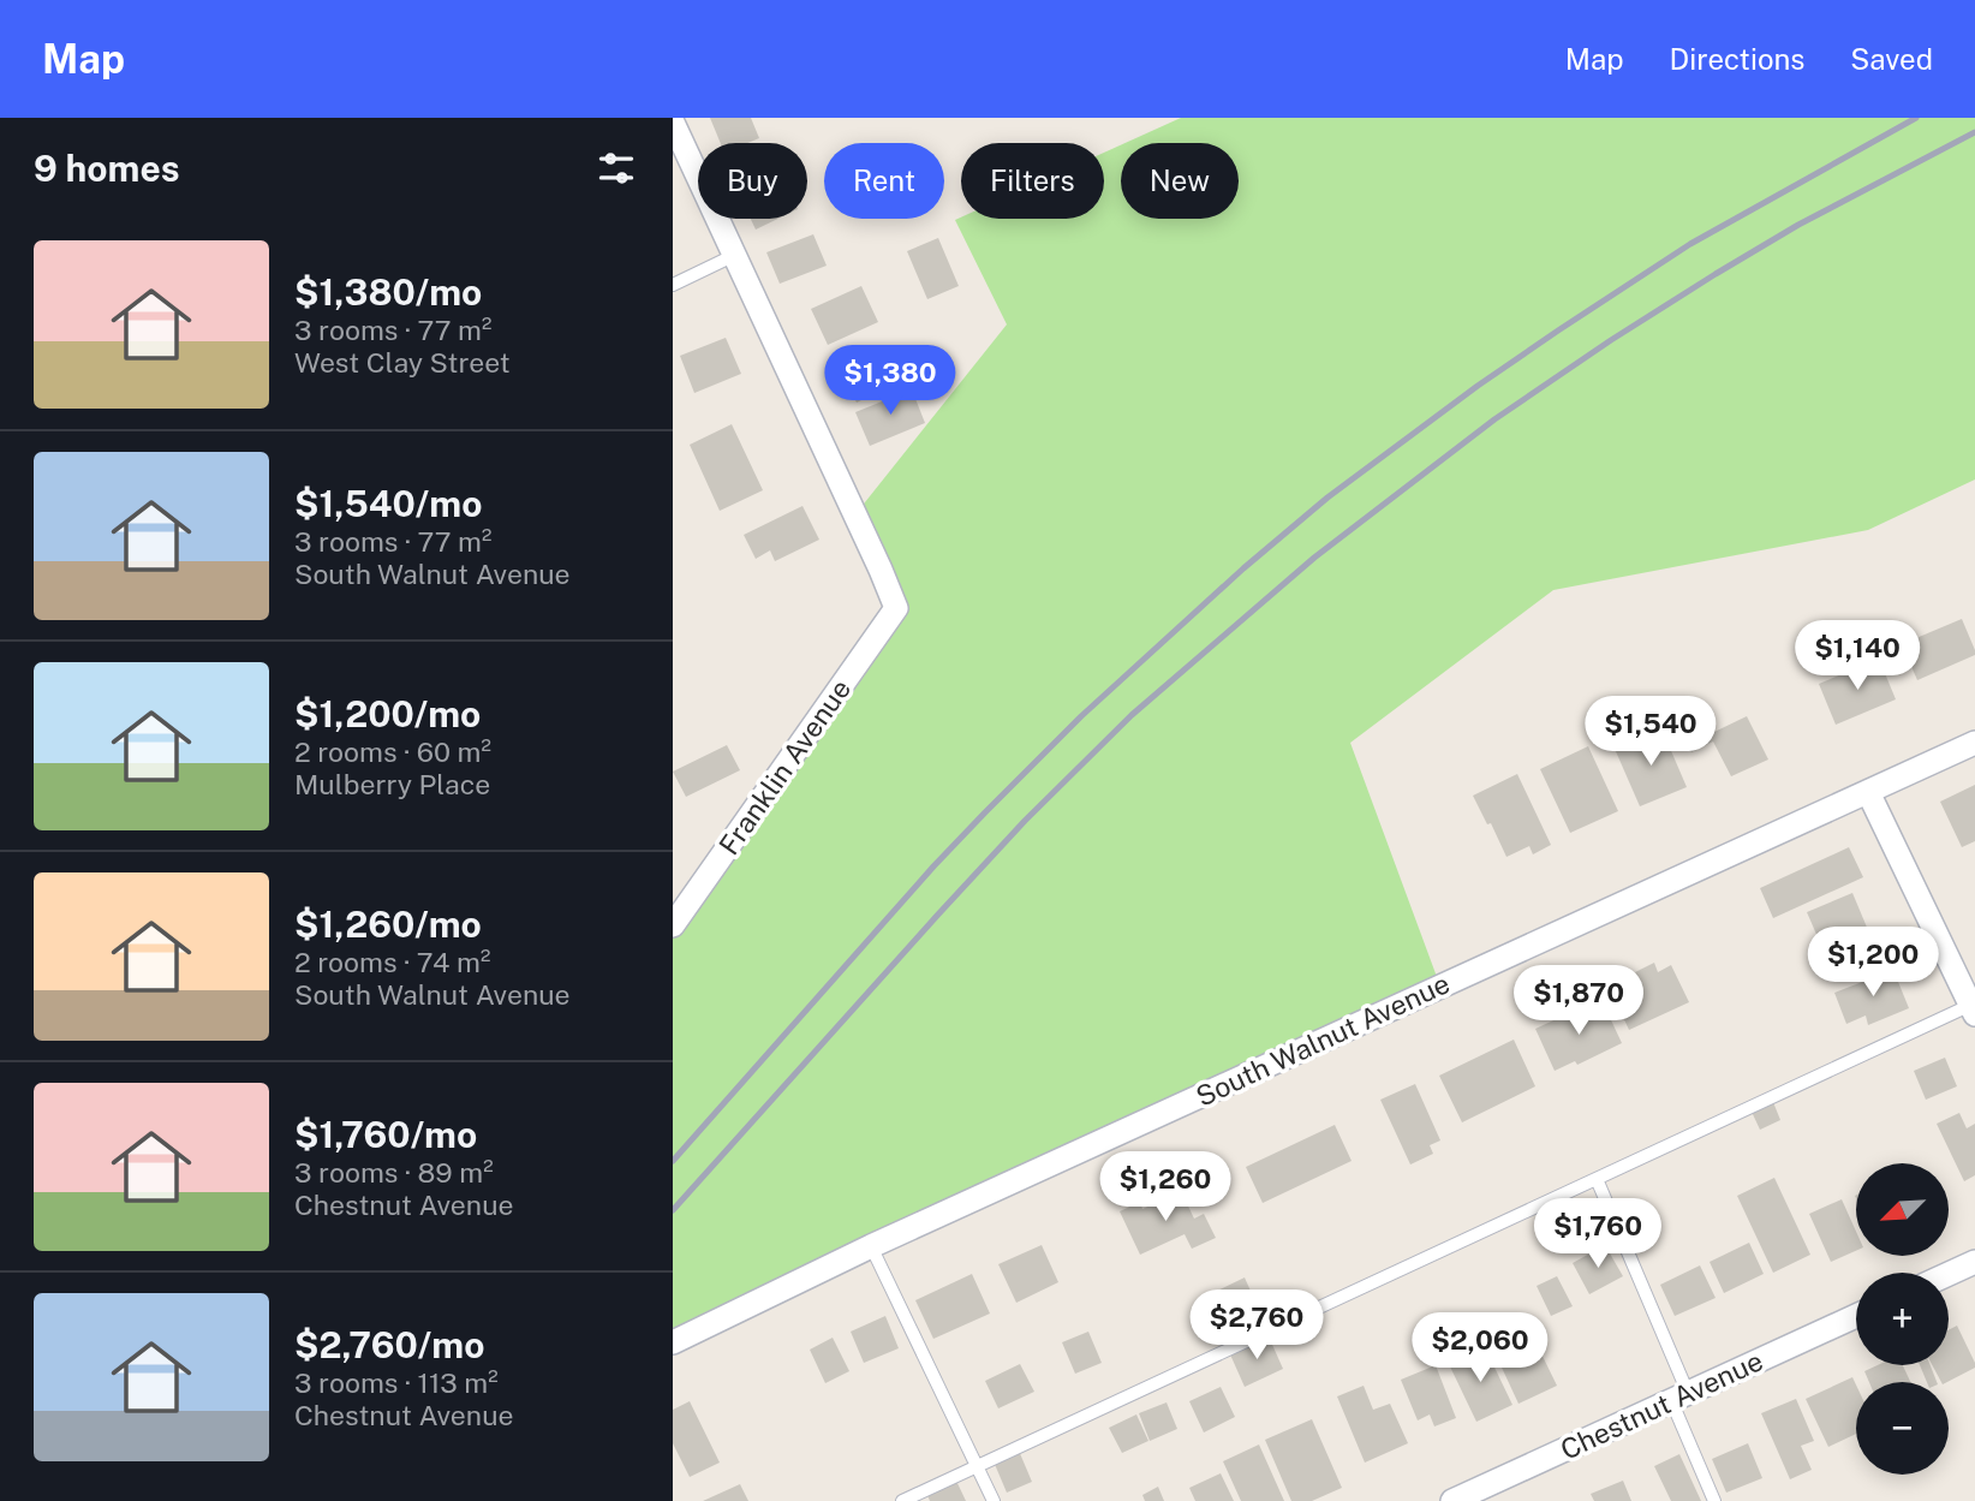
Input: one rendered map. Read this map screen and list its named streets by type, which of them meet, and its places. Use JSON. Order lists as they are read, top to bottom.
{
  "streets": {
    "street": ["Franklin Avenue", "South Walnut Avenue", "Chestnut Avenue"]
  },
  "north": "bottom left",
  "page": {
    "header": "Map",
    "nav": ["Map", "Directions", "Saved"],
    "heading": "9 homes",
    "chip": [
      "Buy",
      "Rent",
      "Filters",
      "New"
    ],
    "list": [
      {
        "name": "$1,380/mo",
        "note": "3 rooms · 77 m² · West Clay Street"
      },
      {
        "name": "$1,540/mo",
        "note": "3 rooms · 77 m² · South Walnut Avenue"
      },
      {
        "name": "$1,200/mo",
        "note": "2 rooms · 60 m² · Mulberry Place"
      },
      {
        "name": "$1,260/mo",
        "note": "2 rooms · 74 m² · South Walnut Avenue"
      },
      {
        "name": "$1,760/mo",
        "note": "3 rooms · 89 m² · Chestnut Avenue"
      },
      {
        "name": "$2,760/mo",
        "note": "3 rooms · 113 m² · Chestnut Avenue"
      }
    ],
    "price": [
      "$1,380",
      "$1,140",
      "$1,540",
      "$1,200",
      "$1,870",
      "$1,260",
      "$1,760",
      "$2,760",
      "$2,060"
    ],
    "map_buttons": ["+", "−"]
  }
}
